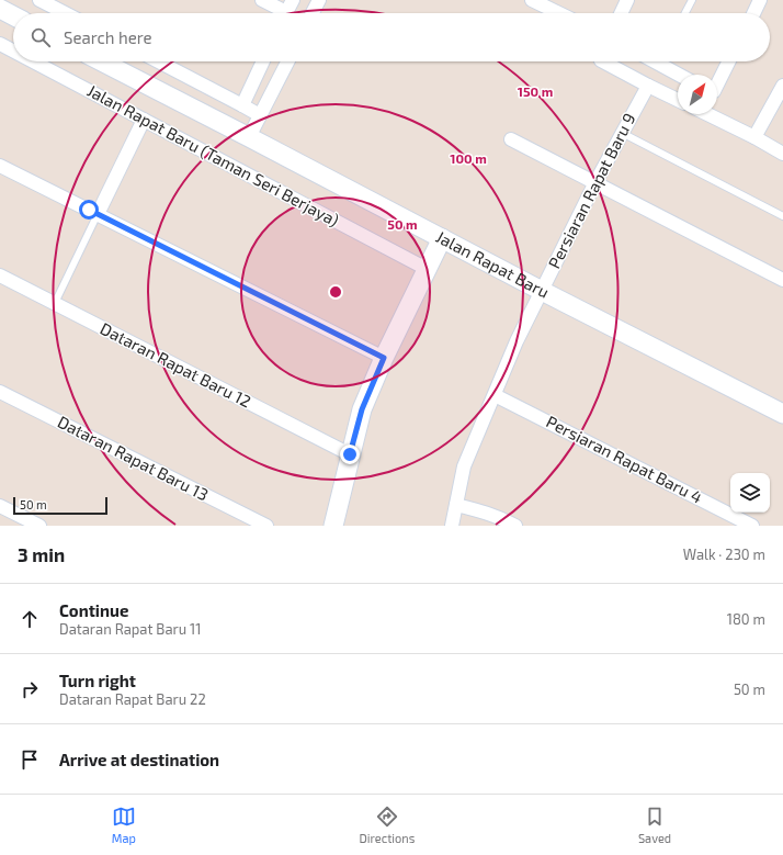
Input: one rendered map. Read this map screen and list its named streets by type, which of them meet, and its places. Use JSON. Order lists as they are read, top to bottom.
{
  "streets": {
    "street": [
      "Jalan Rapat Baru (Taman Seri Berjaya)",
      "Persiaran Rapat Baru 9",
      "Jalan Rapat Baru",
      "Dataran Rapat Baru 12",
      "Dataran Rapat Baru 13",
      "Persiaran Rapat Baru 4"
    ]
  },
  "crossings": [
    ["Persiaran Rapat Baru 9", "Jalan Rapat Baru"],
    ["Persiaran Rapat Baru 9", "Persiaran Rapat Baru 4"]
  ],
  "scale_bar": "50 m",
  "north": "top right",
  "page": {
    "search": "Search here",
    "scale": "50 m",
    "heading": ["3 min", "Walk · 230 m"],
    "list": [
      ["Continue", "Dataran Rapat Baru 11", "180 m"],
      ["Turn right", "Dataran Rapat Baru 22", "50 m"],
      "Arrive at destination"
    ],
    "nav": ["Map", "Directions", "Saved"]
  },
  "rings": ["150 m", "100 m", "50 m"]
}
